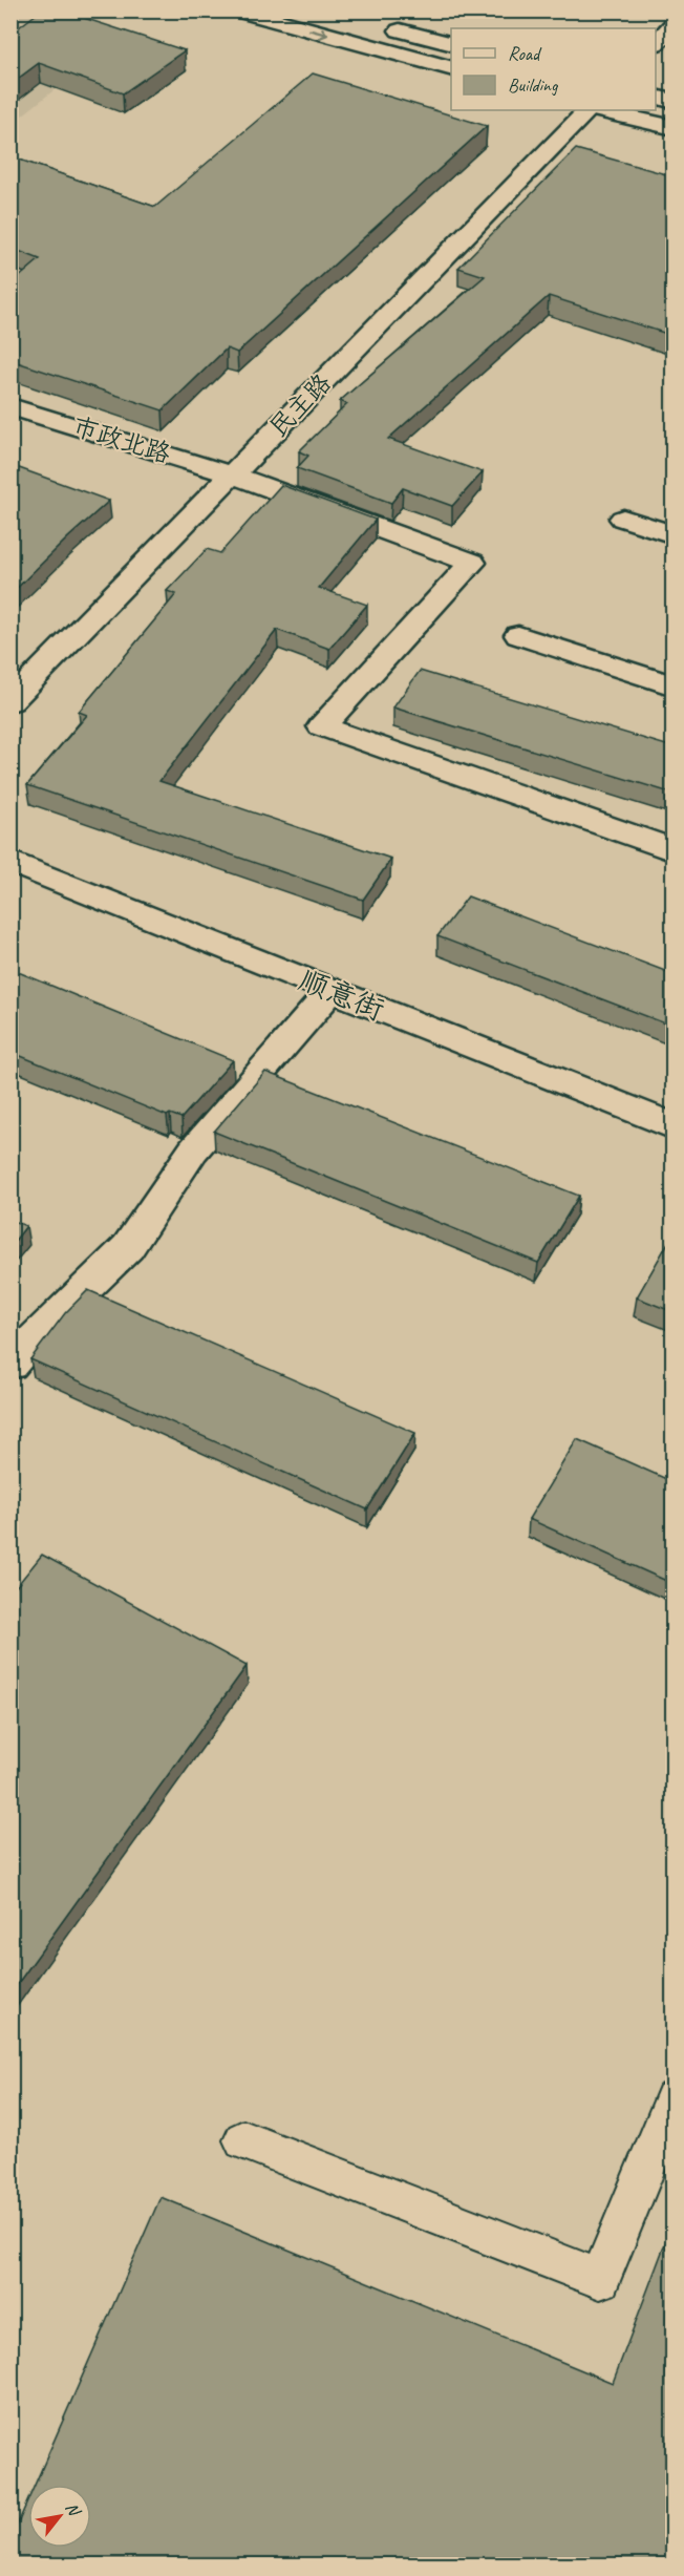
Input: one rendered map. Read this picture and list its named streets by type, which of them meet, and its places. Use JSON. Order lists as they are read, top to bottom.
{
  "streets": {
    "street": ["民主路", "市政北路", "顺意街"]
  },
  "crossings": [
    ["民主路", "市政北路"]
  ],
  "legend": ["Road", "Building"],
  "north": "top right"
}
